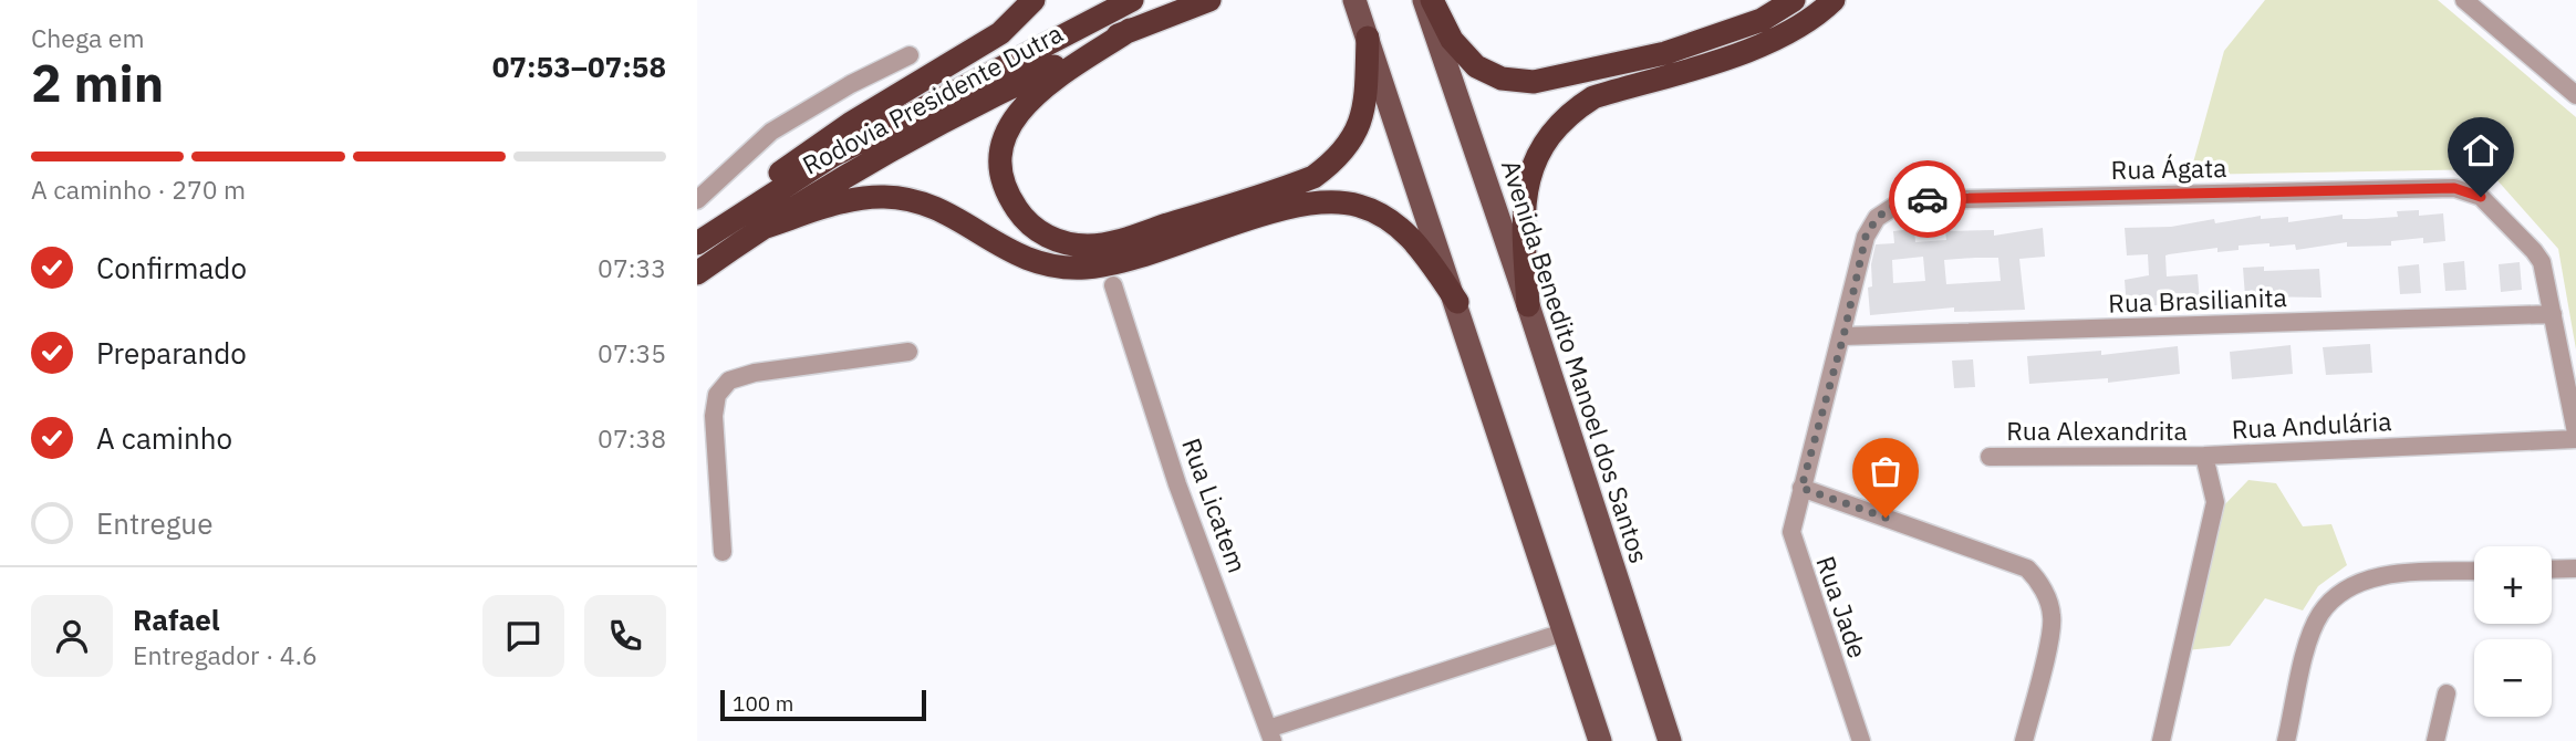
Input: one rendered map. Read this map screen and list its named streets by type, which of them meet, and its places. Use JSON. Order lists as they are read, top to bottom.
{
  "streets": {
    "highway": ["Rodovia Presidente Dutra"],
    "main road": ["Avenida Benedito Manoel dos Santos"],
    "street": [
      "Rua Ágata",
      "Rua Brasilianita",
      "Rua Andulária",
      "Rua Alexandrita",
      "Rua Licatem",
      "Rua Jade"
    ]
  },
  "crossings": [
    ["Rua Ágata", "Rua Brasilianita"],
    ["Rua Ágata", "Rua Jade"],
    ["Rua Andulária", "Rua Alexandrita"]
  ],
  "scale_bar": "100 m",
  "page": {
    "heading": ["2 min", "Chega em", "07:53–07:58"],
    "panel": ["Rafael", "Entregador · 4.6"],
    "bar": "A caminho · 270 m",
    "list": [
      ["Confirmado", "07:33"],
      ["Preparando", "07:35"],
      ["A caminho", "07:38"],
      "Entregue"
    ],
    "map_buttons": ["+", "−"],
    "scale": "100 m"
  }
}
